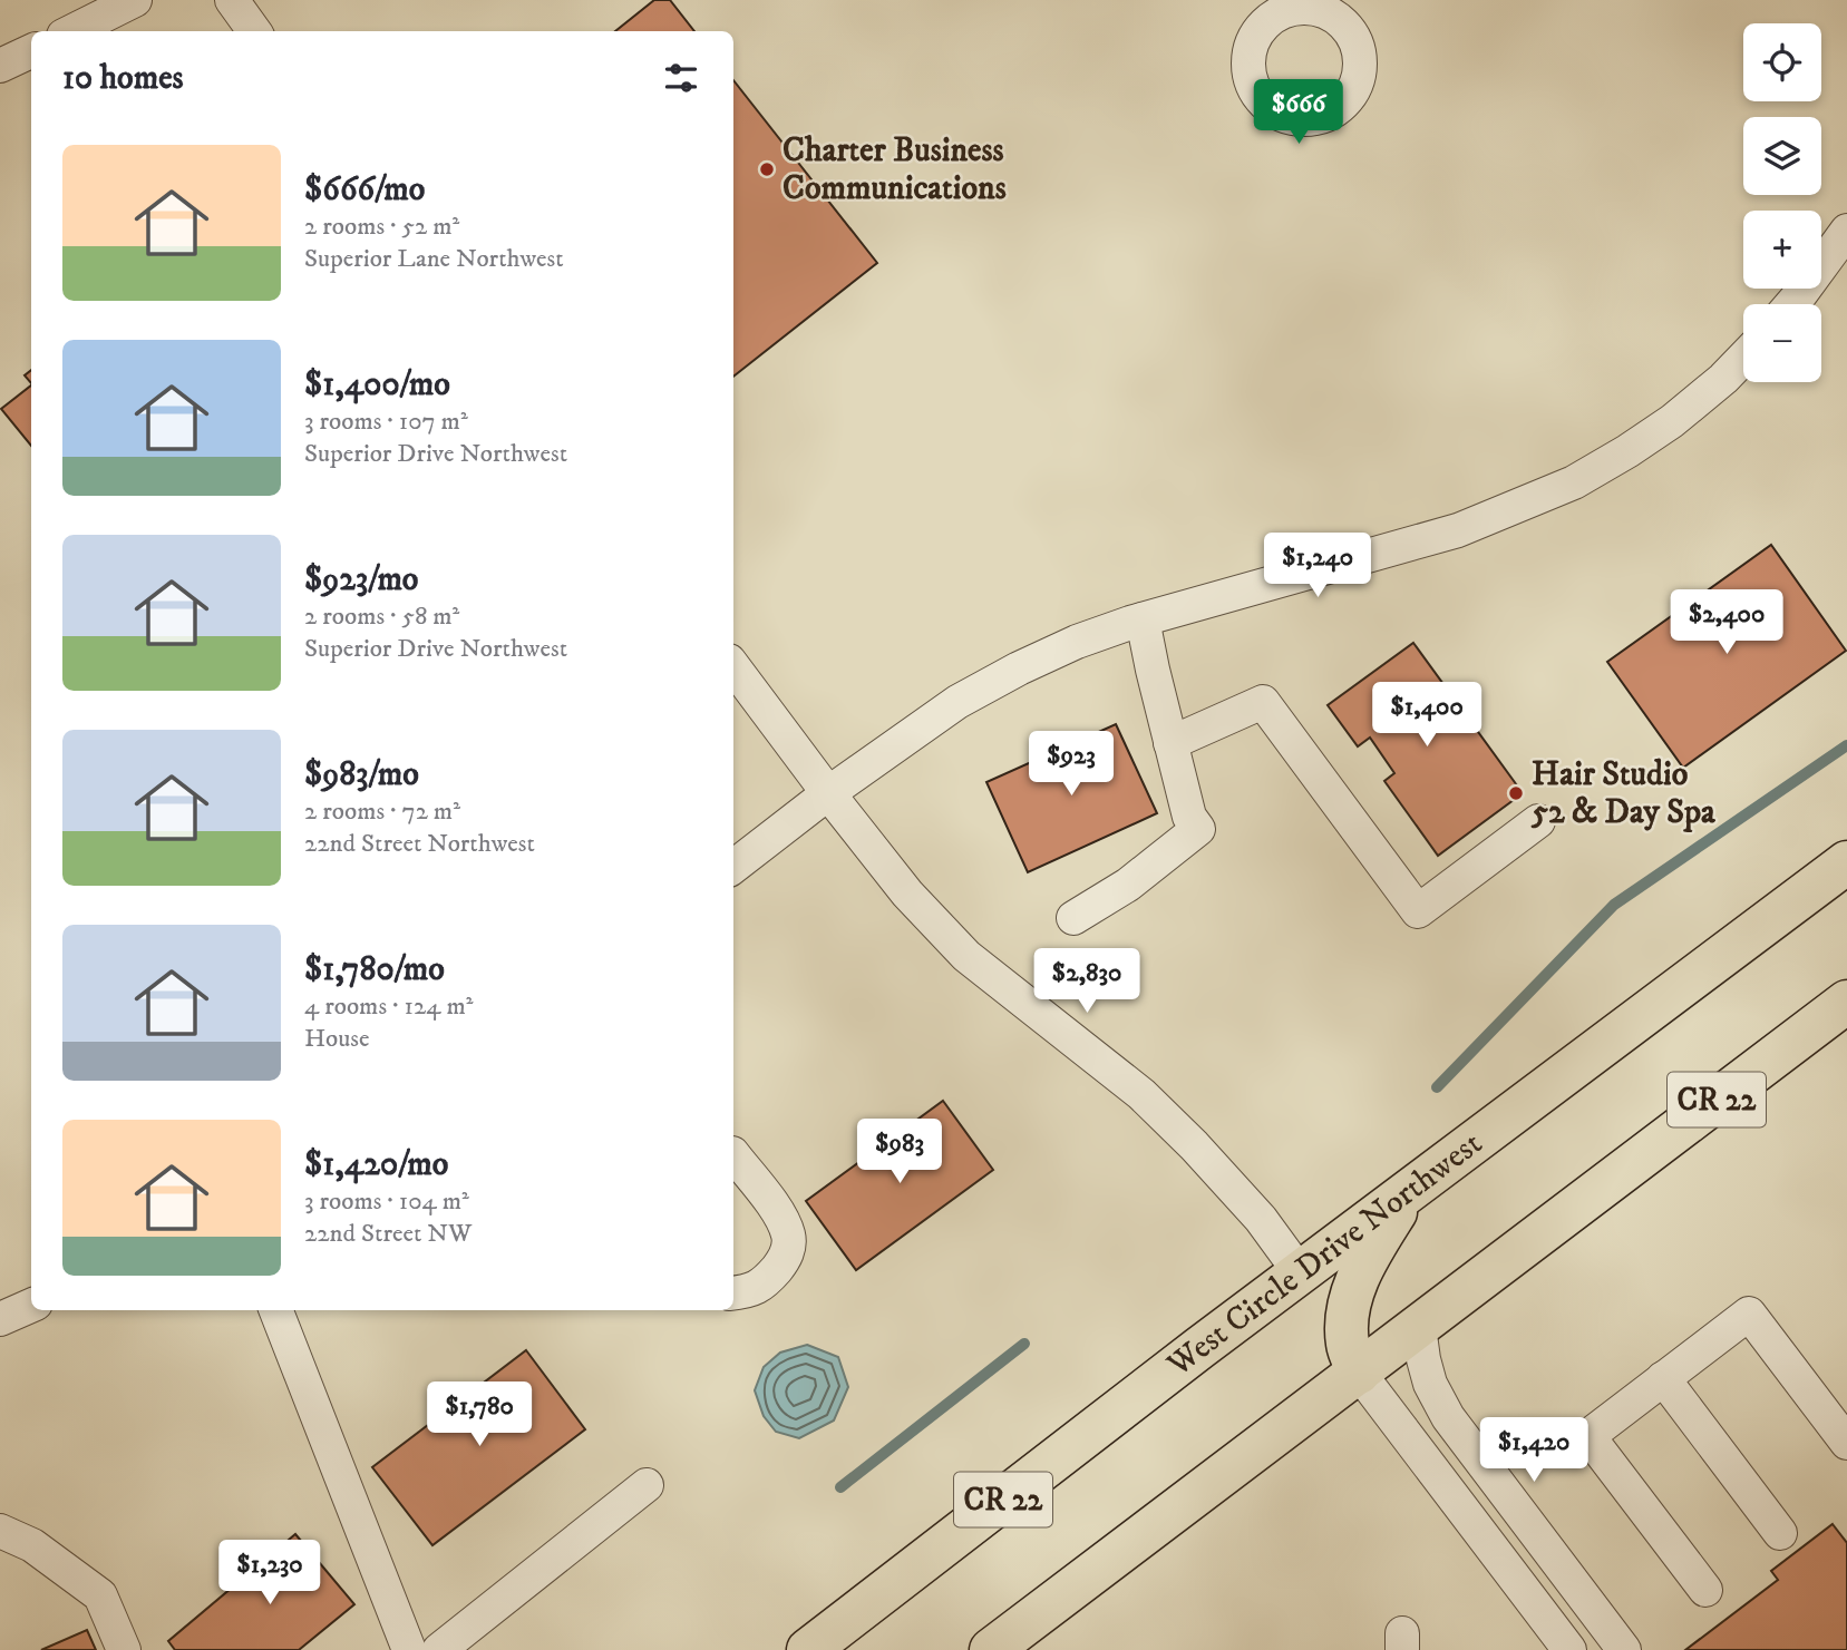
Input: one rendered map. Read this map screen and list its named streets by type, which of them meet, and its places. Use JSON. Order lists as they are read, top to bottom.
{
  "streets": {
    "main road": ["CR 22", "West Circle Drive Northwest"]
  },
  "places": ["Charter Business Communications", "Hair Studio 52 & Day Spa"],
  "page": {
    "map_buttons": ["+", "−"],
    "heading": "10 homes",
    "price": [
      "$666",
      "$1,240",
      "$2,400",
      "$1,400",
      "$923",
      "$2,830",
      "$983",
      "$1,780",
      "$1,420",
      "$1,230"
    ],
    "list": [
      {
        "name": "$666/mo",
        "note": "2 rooms · 52 m² · Superior Lane Northwest"
      },
      {
        "name": "$1,400/mo",
        "note": "3 rooms · 107 m² · Superior Drive Northwest"
      },
      {
        "name": "$923/mo",
        "note": "2 rooms · 58 m² · Superior Drive Northwest"
      },
      {
        "name": "$983/mo",
        "note": "2 rooms · 72 m² · 22nd Street Northwest"
      },
      {
        "name": "$1,780/mo",
        "note": "4 rooms · 124 m² · House"
      },
      {
        "name": "$1,420/mo",
        "note": "3 rooms · 104 m² · 22nd Street NW"
      }
    ]
  }
}
